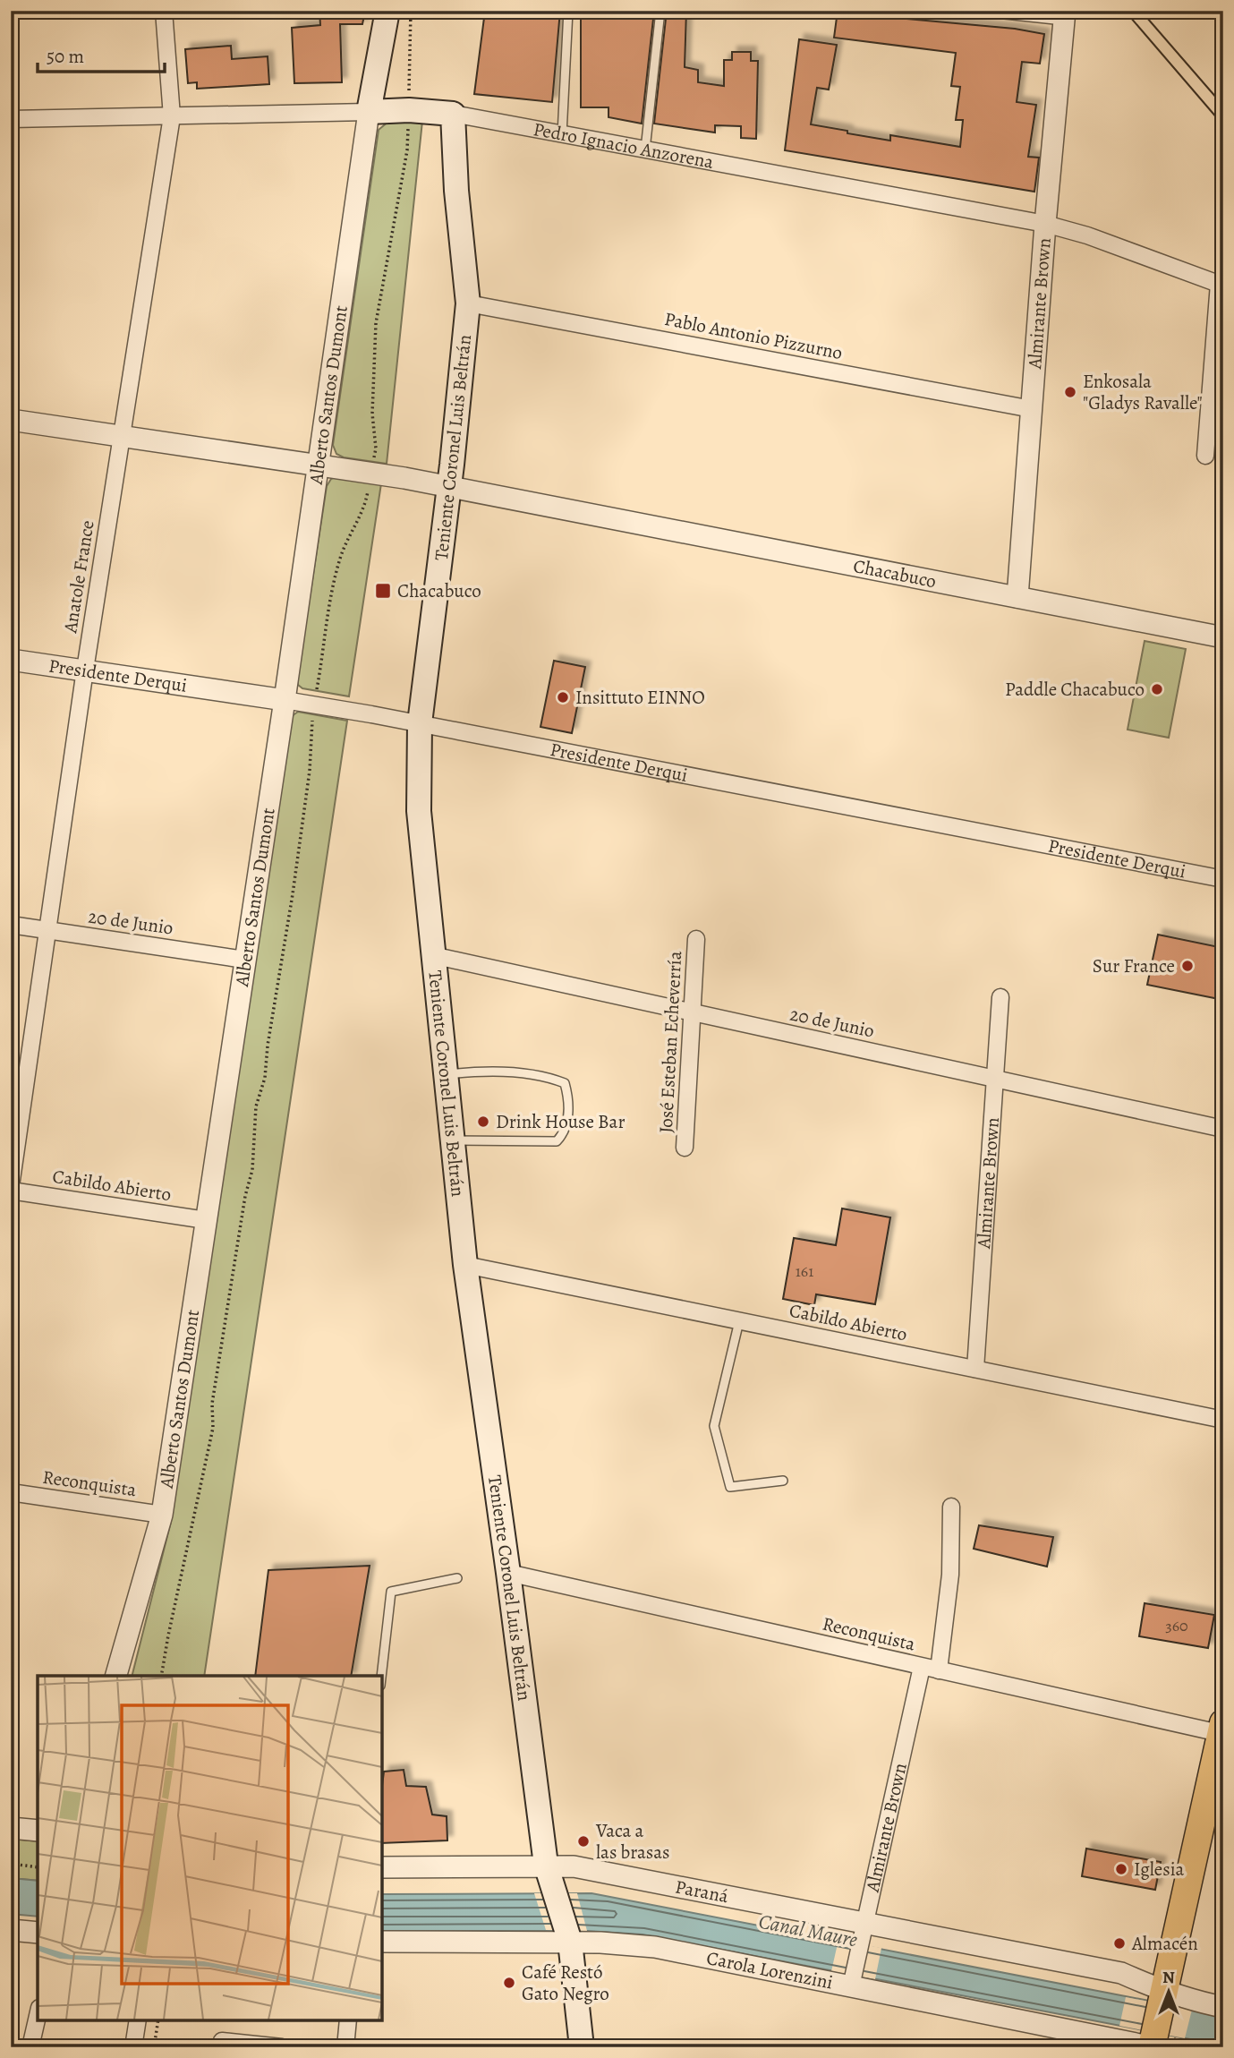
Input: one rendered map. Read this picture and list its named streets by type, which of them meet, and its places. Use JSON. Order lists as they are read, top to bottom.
{
  "streets": {
    "main road": ["Pedro Ignacio Anzorena", "Teniente Coronel Luis Beltrán"],
    "street": [
      "Almirante Brown",
      "Pablo Antonio Pizzurno",
      "Alberto Santos Dumont",
      "Chacabuco",
      "Anatole France",
      "Presidente Derqui",
      "20 de Junio",
      "José Esteban Echeverría",
      "Cabildo Abierto",
      "Reconquista",
      "Paraná",
      "Carola Lorenzini"
    ]
  },
  "crossings": [
    ["Pedro Ignacio Anzorena", "Almirante Brown"],
    ["Pedro Ignacio Anzorena", "Alberto Santos Dumont"],
    ["Pedro Ignacio Anzorena", "Teniente Coronel Luis Beltrán"],
    ["Pedro Ignacio Anzorena", "Anatole France"],
    ["Almirante Brown", "Pablo Antonio Pizzurno"],
    ["Almirante Brown", "Chacabuco"],
    ["Almirante Brown", "20 de Junio"],
    ["Almirante Brown", "Cabildo Abierto"],
    ["Almirante Brown", "Reconquista"],
    ["Almirante Brown", "Paraná"],
    ["Almirante Brown", "Carola Lorenzini"],
    ["Pablo Antonio Pizzurno", "Teniente Coronel Luis Beltrán"],
    ["Alberto Santos Dumont", "Chacabuco"],
    ["Alberto Santos Dumont", "Presidente Derqui"],
    ["Alberto Santos Dumont", "20 de Junio"],
    ["Alberto Santos Dumont", "Cabildo Abierto"],
    ["Alberto Santos Dumont", "Reconquista"],
    ["Teniente Coronel Luis Beltrán", "Chacabuco"],
    ["Teniente Coronel Luis Beltrán", "Presidente Derqui"],
    ["Teniente Coronel Luis Beltrán", "20 de Junio"],
    ["Teniente Coronel Luis Beltrán", "Cabildo Abierto"],
    ["Teniente Coronel Luis Beltrán", "Reconquista"],
    ["Teniente Coronel Luis Beltrán", "Paraná"],
    ["Teniente Coronel Luis Beltrán", "Carola Lorenzini"],
    ["Chacabuco", "Anatole France"],
    ["Anatole France", "Presidente Derqui"],
    ["Anatole France", "20 de Junio"],
    ["Anatole France", "Cabildo Abierto"],
    ["20 de Junio", "José Esteban Echeverría"]
  ],
  "water": ["Canal Maure"],
  "places": {
    "other": [
      "Enkosala \"Gladys Ravalle\"",
      "Paddle Chacabuco",
      "Insittuto EINNO",
      "Sur France",
      "Drink House Bar",
      "Vaca a las brasas",
      "Iglesia",
      "Almacén",
      "Café Restó Gato Negro"
    ],
    "transit": ["Chacabuco"]
  },
  "house_numbers": ["161", "360"],
  "scale_bar": "50 m",
  "north": "top"
}
